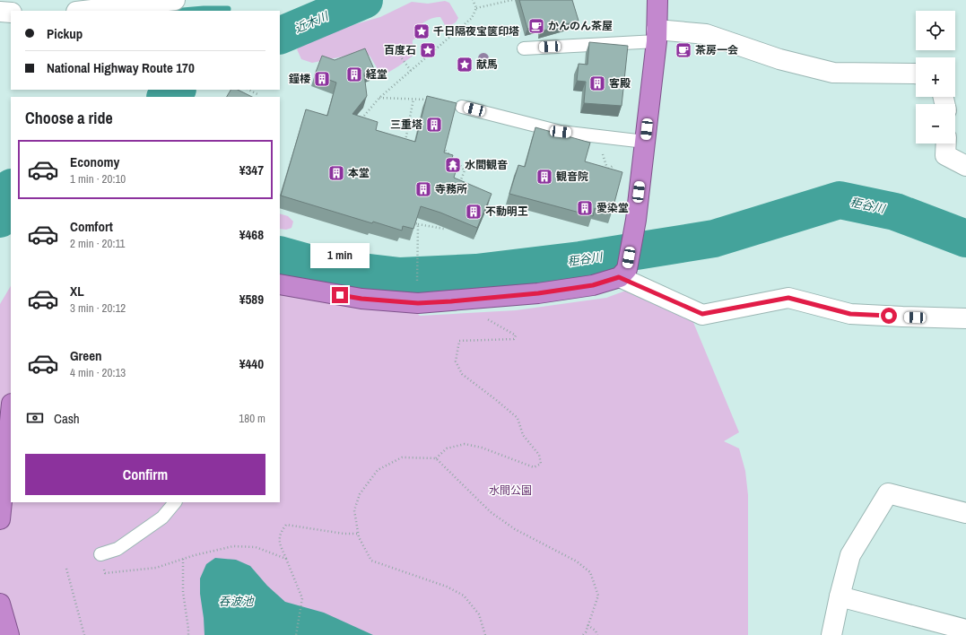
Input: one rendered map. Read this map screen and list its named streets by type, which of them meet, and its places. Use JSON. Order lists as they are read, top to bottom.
{
  "water": ["近木川", "秬谷川", "呑波池"],
  "parks": ["水間公園"],
  "places": {
    "cafe": ["かんのん茶屋", "茶房一会"],
    "place": ["千日隔夜宝篋印塔", "百度石", "献馬"],
    "building": [
      "経堂",
      "鐘楼",
      "客殿",
      "三重塔",
      "本堂",
      "観音院",
      "寺務所",
      "愛染堂",
      "不動明王"
    ],
    "temple": ["水間観音"]
  },
  "page": {
    "map_buttons": ["+", "−"],
    "banner": ["Pickup", "National Highway Route 170"],
    "heading": "Choose a ride",
    "list": [
      {
        "name": "Economy",
        "note": "1 min · 20:10",
        "value": "¥347"
      },
      {
        "name": "Comfort",
        "note": "2 min · 20:11",
        "value": "¥468"
      },
      {
        "name": "XL",
        "note": "3 min · 20:12",
        "value": "¥589"
      },
      {
        "name": "Green",
        "note": "4 min · 20:13",
        "value": "¥440"
      }
    ],
    "bubble": "1 min",
    "pay": ["Cash", "180 m"],
    "buttons": "Confirm"
  }
}
